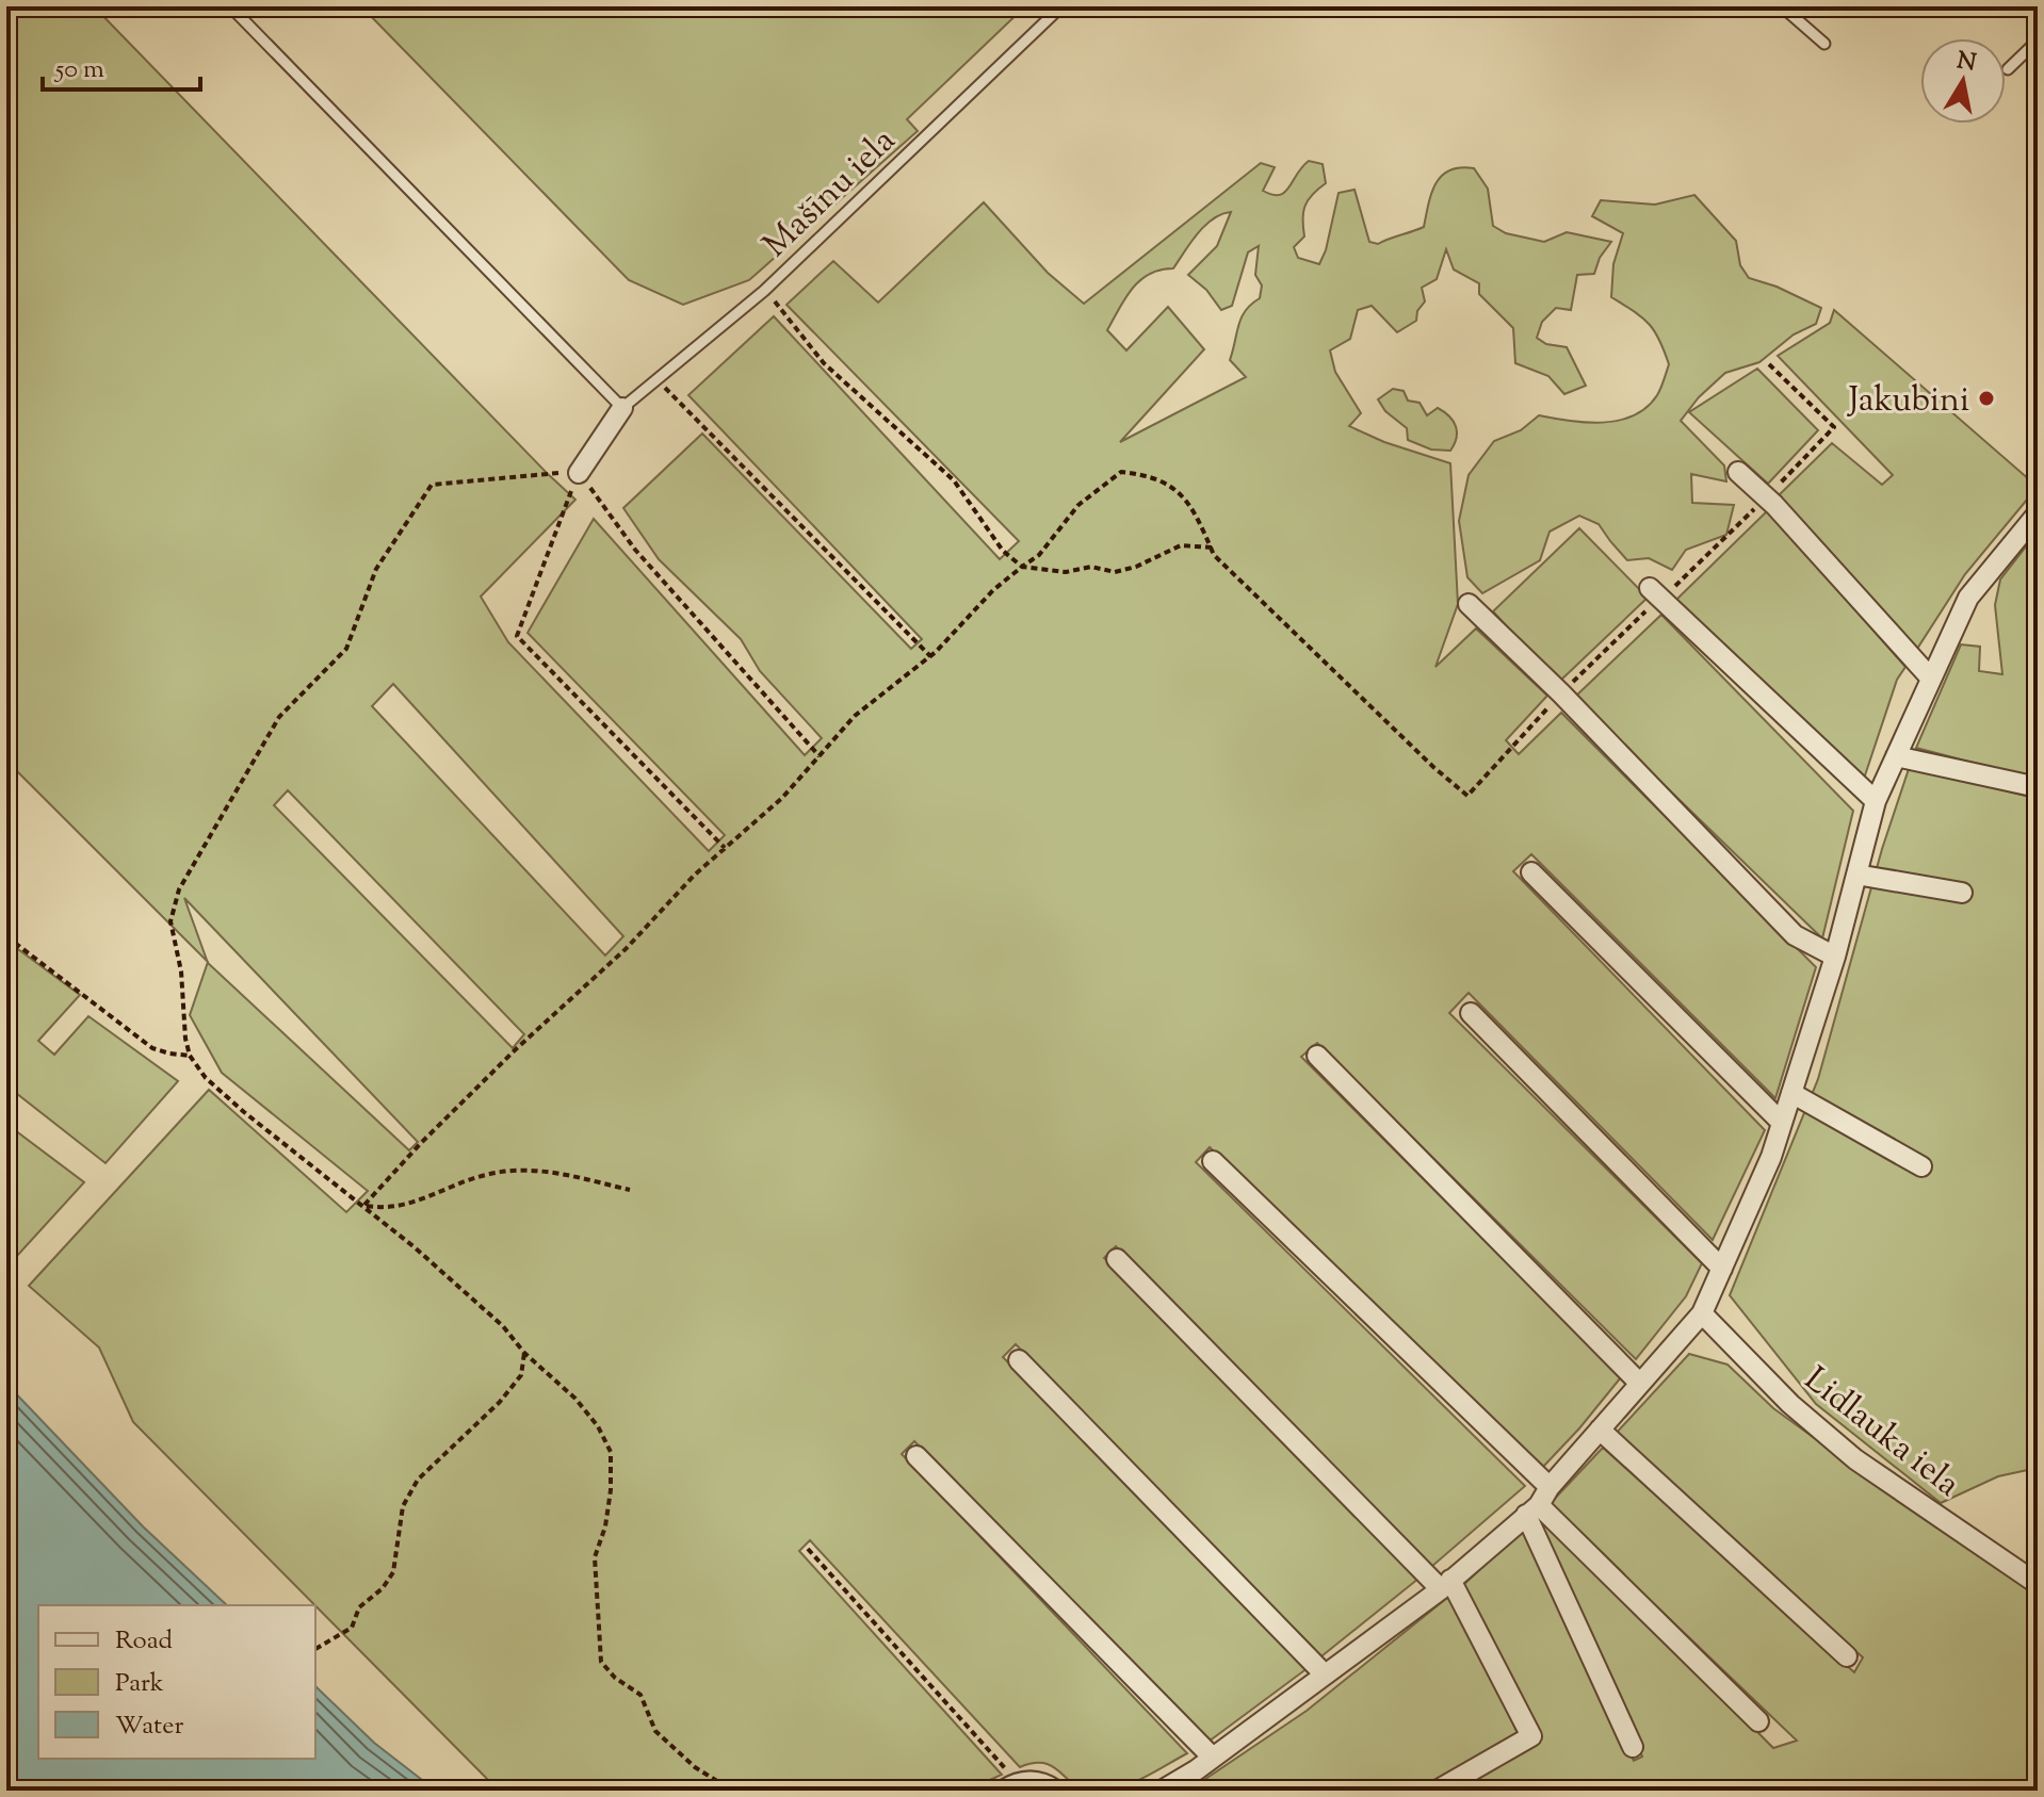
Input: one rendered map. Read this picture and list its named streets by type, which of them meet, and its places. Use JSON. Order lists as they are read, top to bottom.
{
  "streets": {
    "street": ["Lidlauka iela"],
    "lane": ["Mašīnu iela"]
  },
  "places": ["Jakubini"],
  "legend": ["Road", "Park", "Water"],
  "scale_bar": "50 m",
  "north": "top"
}
